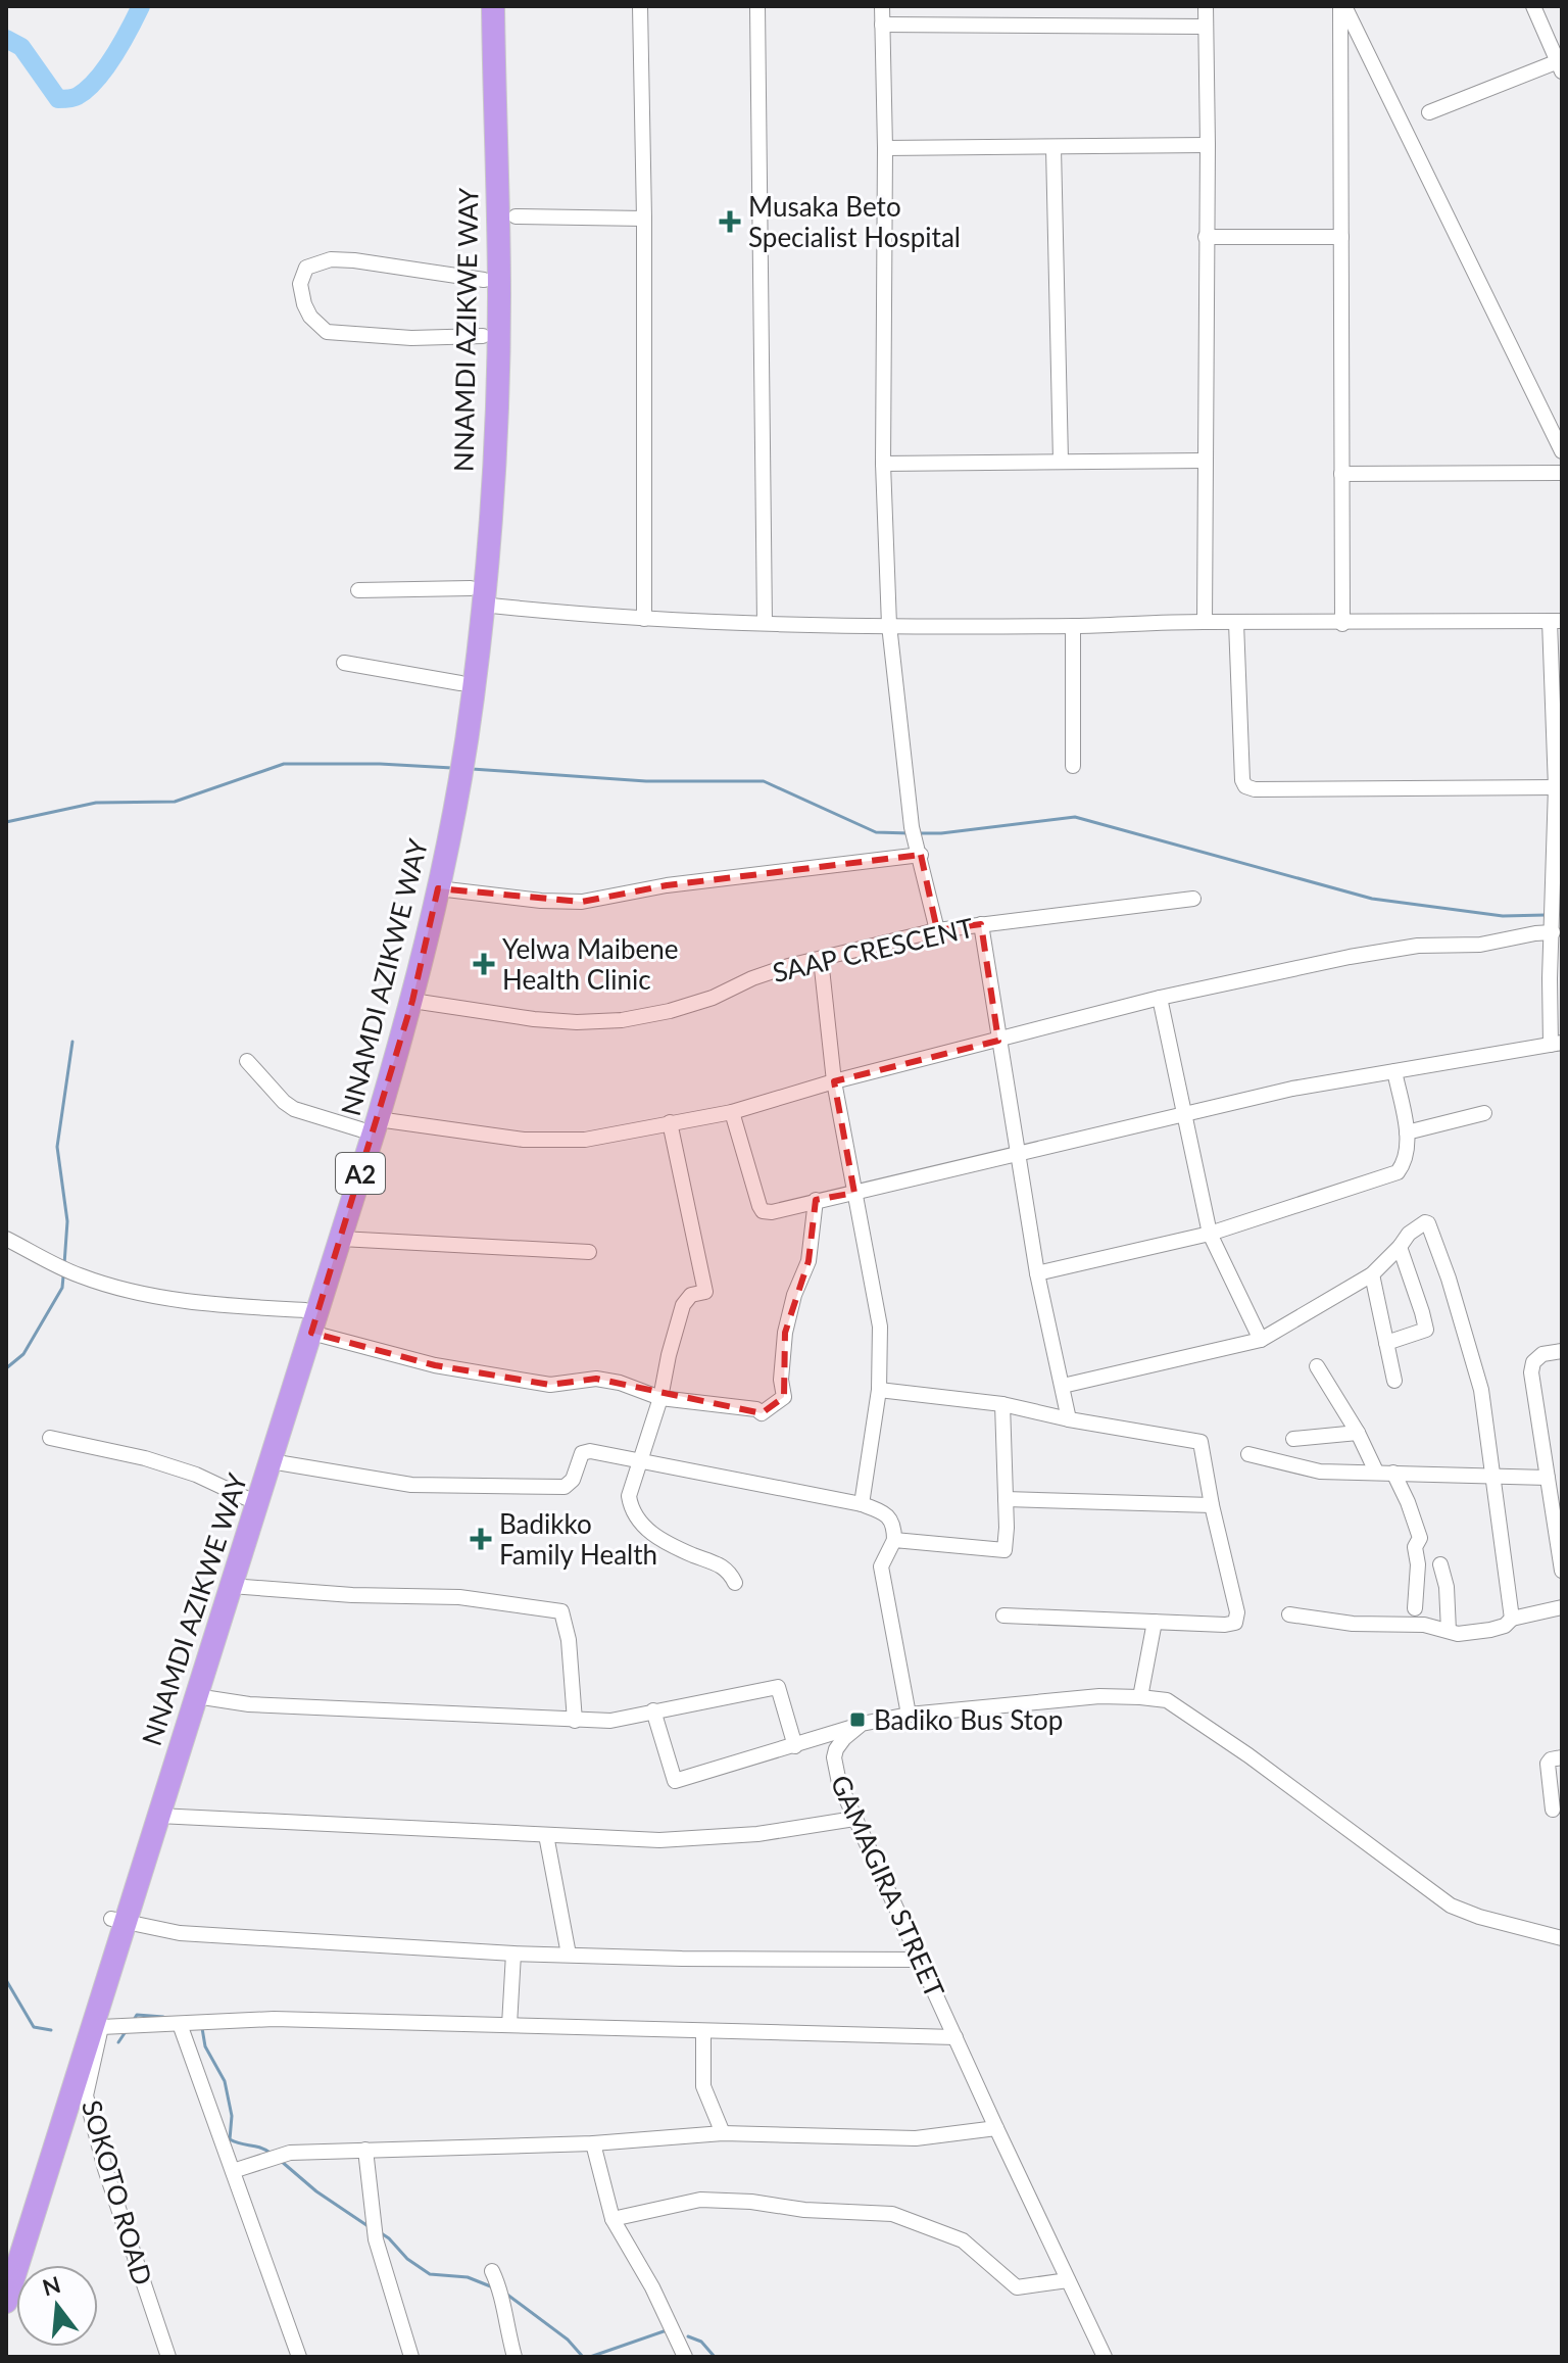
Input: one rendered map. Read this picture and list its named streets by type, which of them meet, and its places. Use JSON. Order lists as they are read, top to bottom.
{
  "streets": {
    "highway": ["NNAMDI AZIKWE WAY", "A2"],
    "street": ["SAAP CRESCENT", "GAMAGIRA STREET", "SOKOTO ROAD"]
  },
  "crossings": [
    ["NNAMDI AZIKWE WAY", "SAAP CRESCENT"]
  ],
  "places": {
    "health": ["Musaka Beto Specialist Hospital", "Yelwa Maibene Health Clinic", "Badikko Family Health"],
    "transit": ["Badiko Bus Stop"]
  },
  "north": "top"
}
